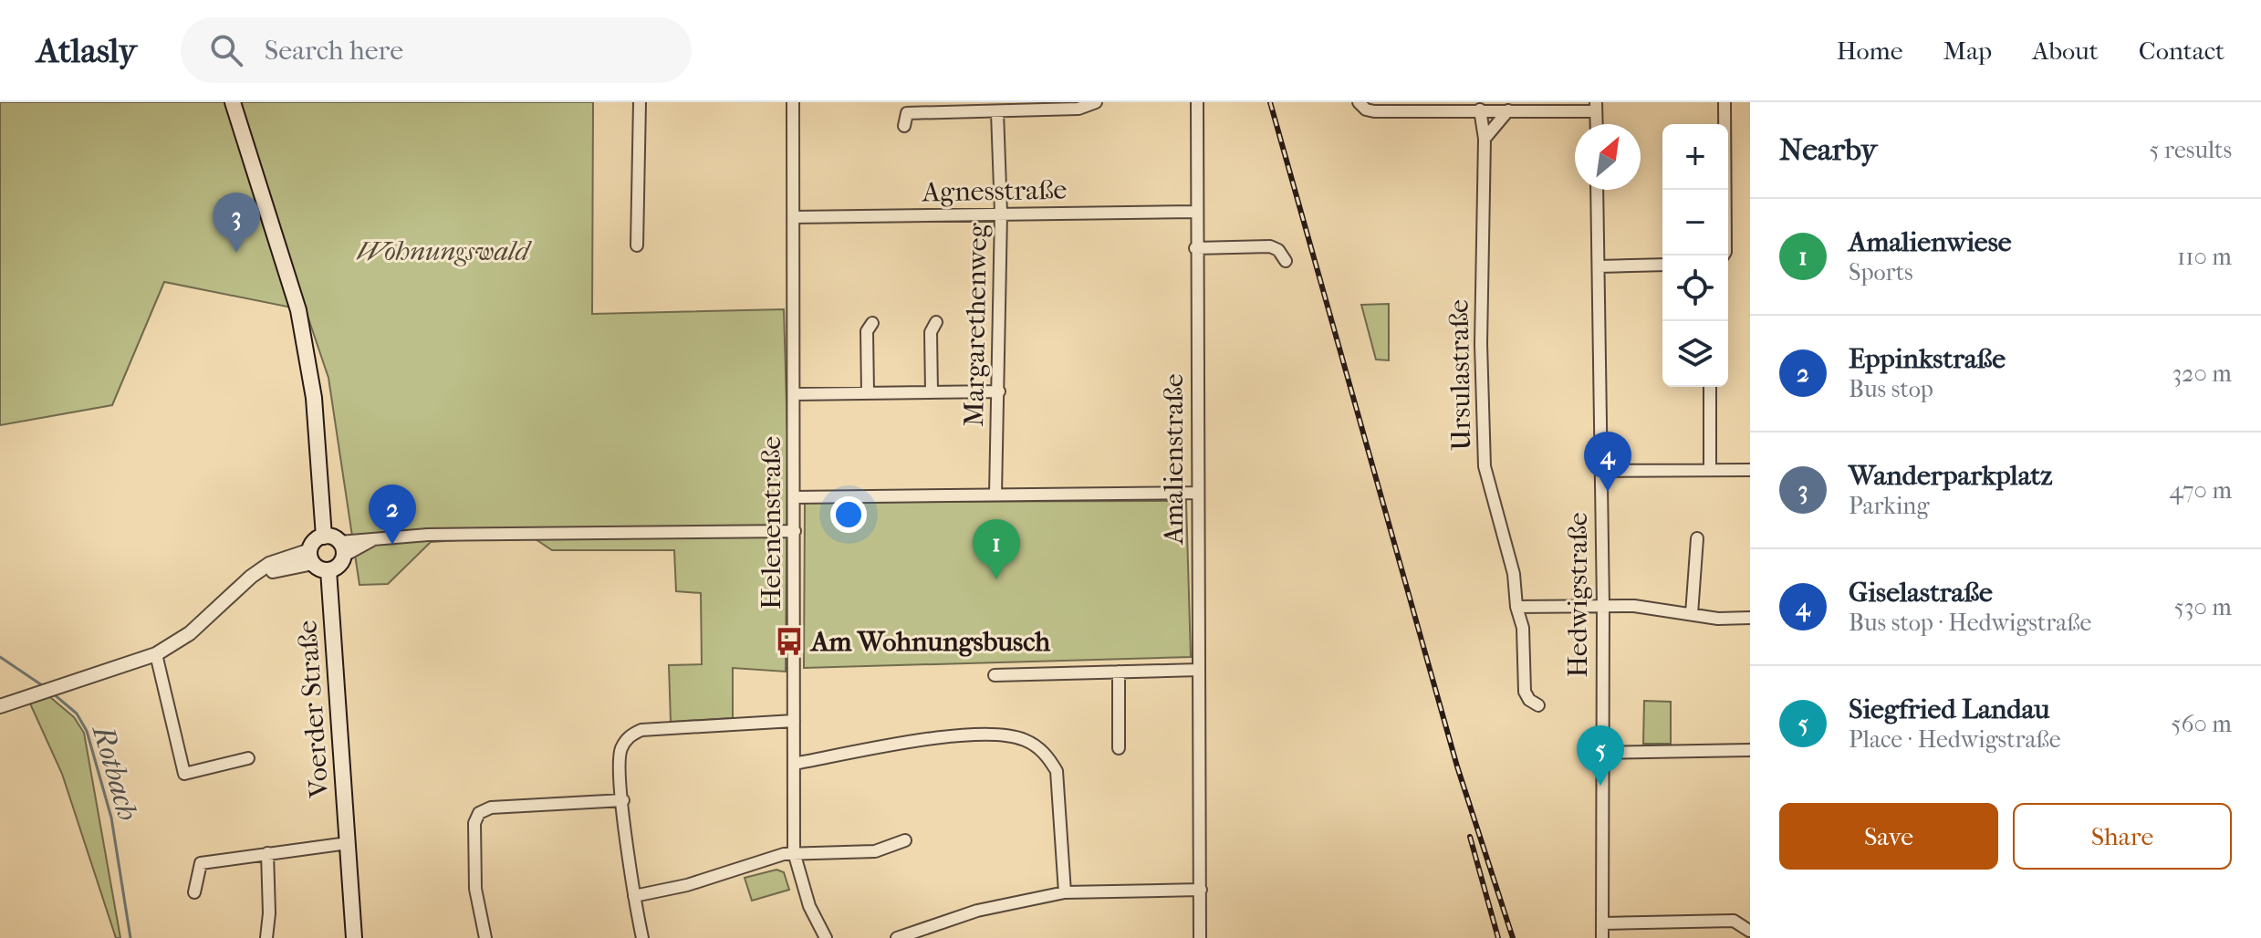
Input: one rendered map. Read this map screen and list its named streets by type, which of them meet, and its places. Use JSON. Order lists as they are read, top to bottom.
{
  "streets": {
    "main road": ["Voerder Straße"],
    "street": [
      "Agnesstraße",
      "Margarethenweg",
      "Ursulastraße",
      "Amalienstraße",
      "Helenenstraße",
      "Hedwigstraße"
    ]
  },
  "crossings": [
    ["Agnesstraße", "Margarethenweg"],
    ["Agnesstraße", "Amalienstraße"],
    ["Agnesstraße", "Helenenstraße"]
  ],
  "water": ["Rotbach"],
  "parks": ["Wohnungswald"],
  "places": {
    "bus stop": ["Am Wohnungsbusch"]
  },
  "north": "top right",
  "page": {
    "header": "Atlasly",
    "search": "Search here",
    "nav": [
      "Home",
      "Map",
      "About",
      "Contact"
    ],
    "heading": ["Nearby", "5 results"],
    "map_buttons": ["+", "−"],
    "pins": [
      "3",
      "4",
      "2",
      "1",
      "5"
    ],
    "list": [
      {
        "mark": "1",
        "name": "Amalienwiese",
        "note": "Sports",
        "value": "110 m"
      },
      {
        "mark": "2",
        "name": "Eppinkstraße",
        "note": "Bus stop",
        "value": "320 m"
      },
      {
        "mark": "3",
        "name": "Wanderparkplatz",
        "note": "Parking",
        "value": "470 m"
      },
      {
        "mark": "4",
        "name": "Giselastraße",
        "note": "Bus stop · Hedwigstraße",
        "value": "530 m"
      },
      {
        "mark": "5",
        "name": "Siegfried Landau",
        "note": "Place · Hedwigstraße",
        "value": "560 m"
      }
    ],
    "buttons": ["Save", "Share"]
  }
}
